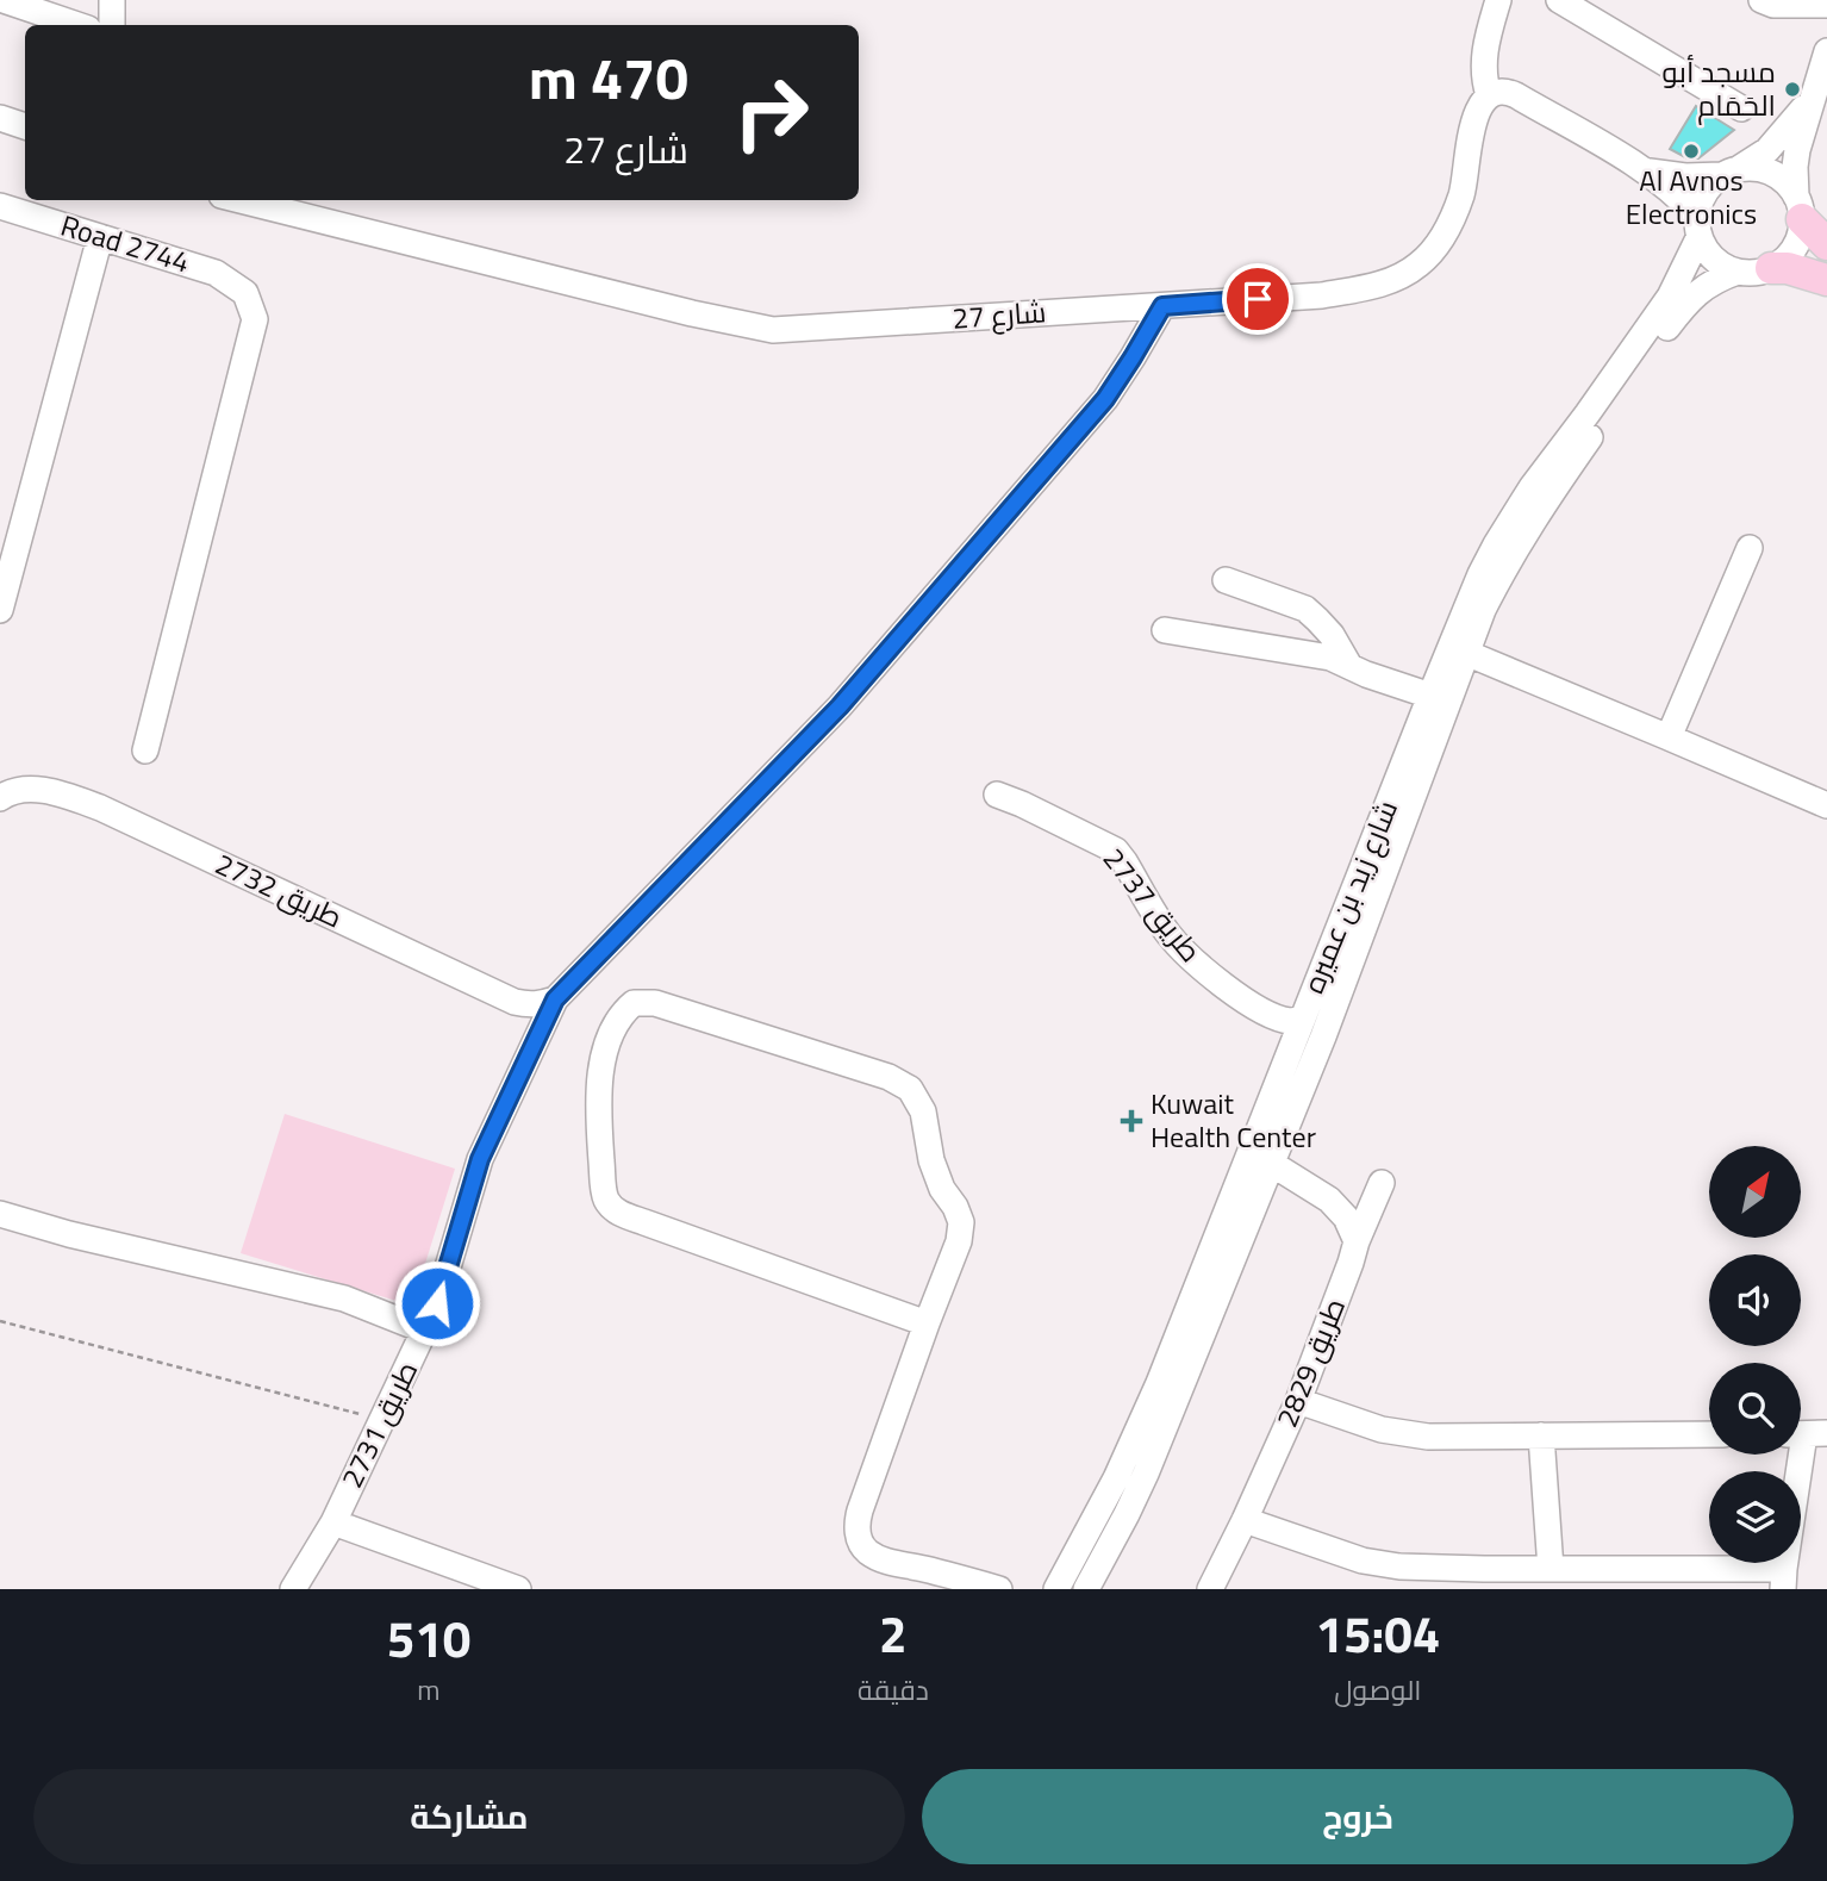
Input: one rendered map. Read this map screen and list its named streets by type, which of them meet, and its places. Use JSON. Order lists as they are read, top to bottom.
{
  "streets": {
    "street": [
      "Road 2744",
      "شارع 27",
      "طريق 2732",
      "شارع زيد بن عميره",
      "طريق 2737",
      "طريق 2829",
      "طريق 2731"
    ]
  },
  "crossings": [
    ["شارع 27", "طريق 2731"],
    ["طريق 2732", "طريق 2731"],
    ["شارع زيد بن عميره", "طريق 2737"]
  ],
  "places": {
    "other": ["مسجد أبو الحَمَام", "Al Avnos Electronics"],
    "health": ["Kuwait Health Center"]
  },
  "north": "top right",
  "page": {
    "turn": ["470 m", "شارع 27"],
    "eta": [
      "15:04",
      "الوصول",
      "2",
      "دقيقة",
      "510",
      "m"
    ],
    "buttons": ["خروج", "مشاركة"]
  }
}
